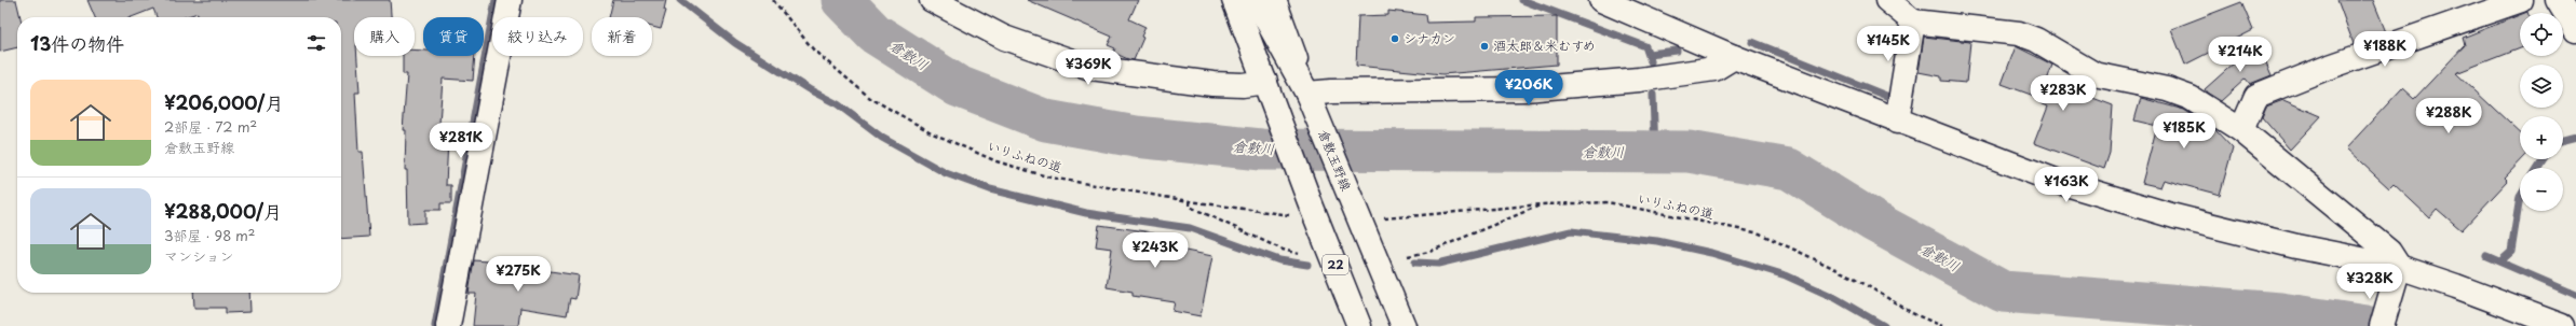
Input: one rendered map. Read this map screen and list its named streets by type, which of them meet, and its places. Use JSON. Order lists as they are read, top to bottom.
{
  "streets": {
    "street": ["倉敷玉野線", "22"],
    "path": ["いりふねの道"]
  },
  "crossings": [
    ["いりふねの道", "22"]
  ],
  "water": ["倉敷川"],
  "places": ["シナカン", "酒太郎＆米むすめ"],
  "page": {
    "map_buttons": ["+", "−"],
    "chip": [
      "購入",
      "賃貸",
      "絞り込み",
      "新着"
    ],
    "heading": "13件の物件",
    "price": [
      "¥145K",
      "¥188K",
      "¥214K",
      "¥369K",
      "¥206K",
      "¥283K",
      "¥288K",
      "¥185K",
      "¥281K",
      "¥163K",
      "¥243K",
      "¥275K",
      "¥328K"
    ],
    "list": [
      {
        "name": "¥206,000/月",
        "note": "2部屋 · 72 m² · 倉敷玉野線"
      },
      {
        "name": "¥288,000/月",
        "note": "3部屋 · 98 m² · マンション"
      }
    ]
  }
}
